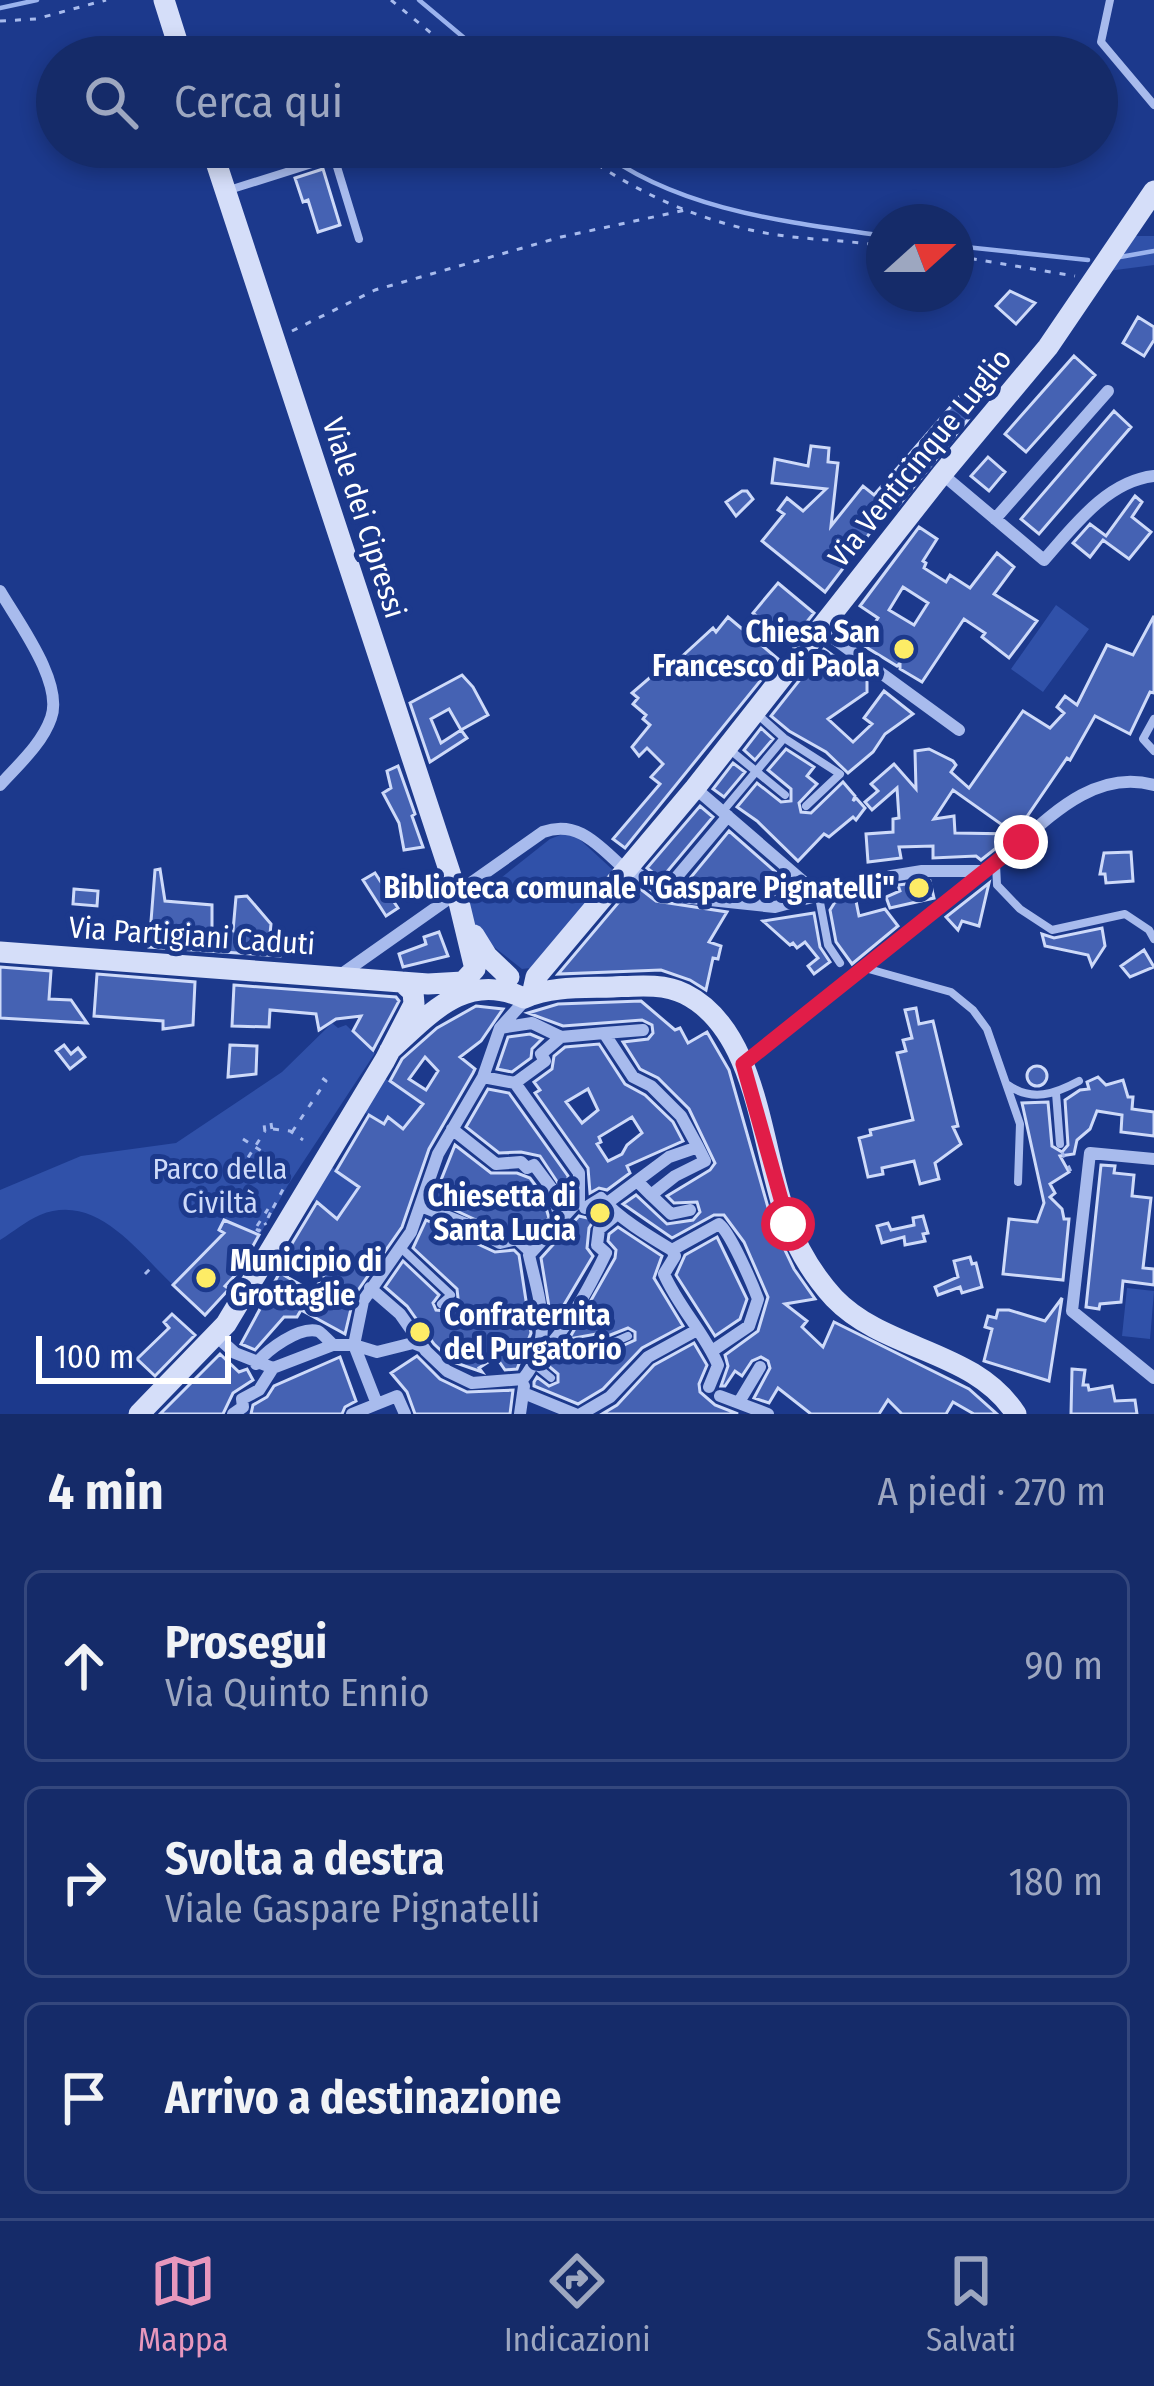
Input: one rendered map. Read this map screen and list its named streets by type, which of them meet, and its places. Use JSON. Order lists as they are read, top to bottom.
{
  "streets": {
    "street": ["Via Venticinque Luglio", "Viale dei Cipressi", "Via Partigiani Caduti"]
  },
  "parks": ["Parco della Civiltà"],
  "places": [
    "Chiesa San Francesco di Paola",
    "Biblioteca comunale \"Gaspare Pignatelli\"",
    "Chiesetta di Santa Lucia",
    "Municipio di Grottaglie",
    "Confraternita del Purgatorio"
  ],
  "scale_bar": "100 m",
  "north": "right",
  "page": {
    "search": "Cerca qui",
    "scale": "100 m",
    "heading": ["4 min", "A piedi · 270 m"],
    "list": [
      ["Prosegui", "Via Quinto Ennio", "90 m"],
      ["Svolta a destra", "Viale Gaspare Pignatelli", "180 m"],
      "Arrivo a destinazione"
    ],
    "nav": ["Mappa", "Indicazioni", "Salvati"]
  }
}
